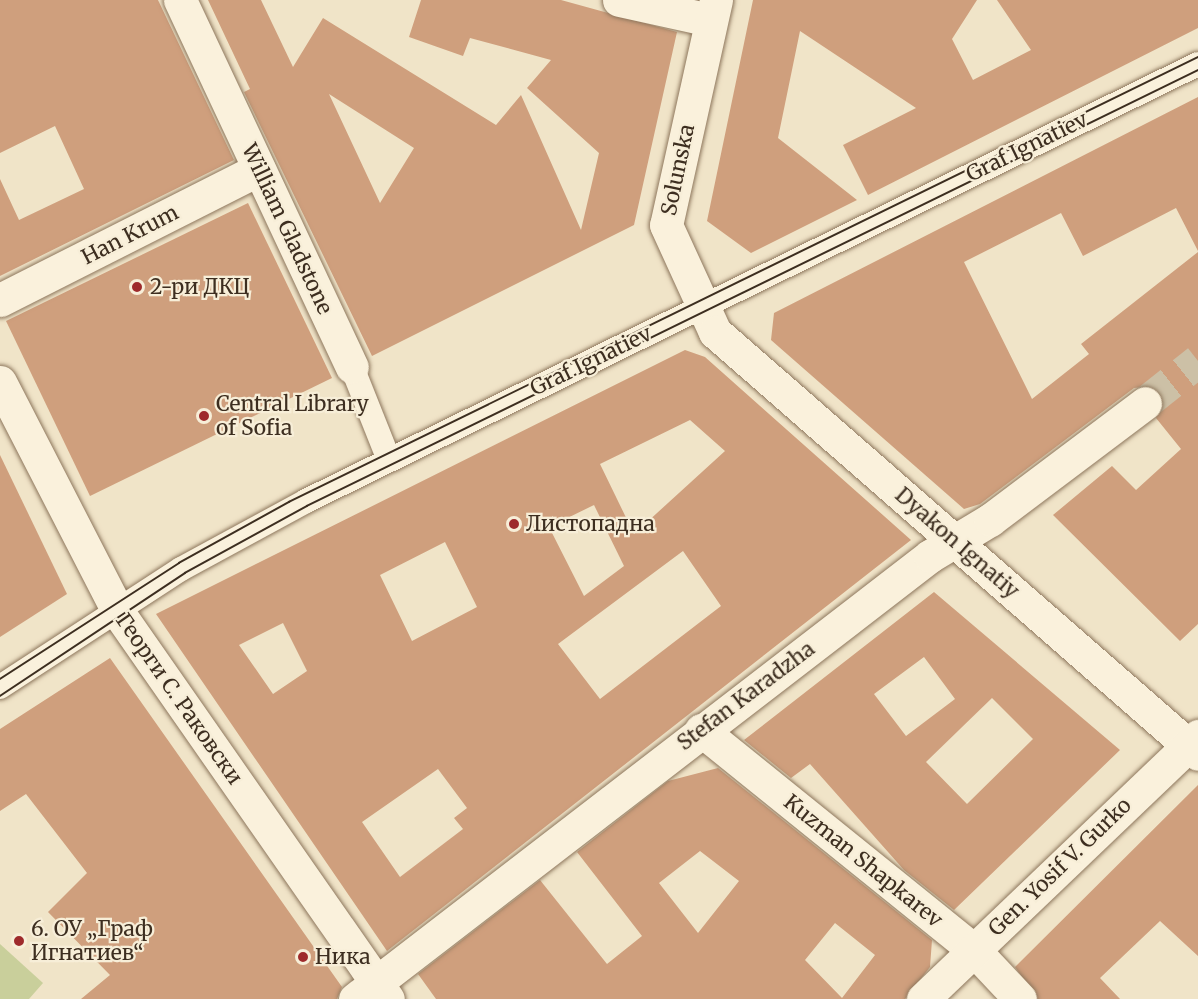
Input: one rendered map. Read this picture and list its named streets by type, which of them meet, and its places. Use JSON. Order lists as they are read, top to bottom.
{
  "streets": {
    "street": [
      "Graf Ignatiev",
      "Solunska",
      "William Gladstone",
      "Han Krum",
      "Dyakon Ignatiy",
      "Stefan Karadzha",
      "Георги С. Раковски",
      "Kuzman Shapkarev",
      "Gen. Yosif V. Gurko"
    ]
  },
  "crossings": [
    ["Graf Ignatiev", "Solunska"],
    ["Graf Ignatiev", "William Gladstone"],
    ["Graf Ignatiev", "Dyakon Ignatiy"],
    ["Graf Ignatiev", "Георги С. Раковски"],
    ["Solunska", "Dyakon Ignatiy"],
    ["William Gladstone", "Han Krum"],
    ["Dyakon Ignatiy", "Stefan Karadzha"],
    ["Dyakon Ignatiy", "Gen. Yosif V. Gurko"],
    ["Stefan Karadzha", "Георги С. Раковски"],
    ["Stefan Karadzha", "Kuzman Shapkarev"],
    ["Kuzman Shapkarev", "Gen. Yosif V. Gurko"]
  ],
  "places": [
    "2-ри ДКЦ",
    "Central Library of Sofia",
    "Листопадна",
    "6. ОУ „Граф Игнатиев“",
    "Ника"
  ]
}
